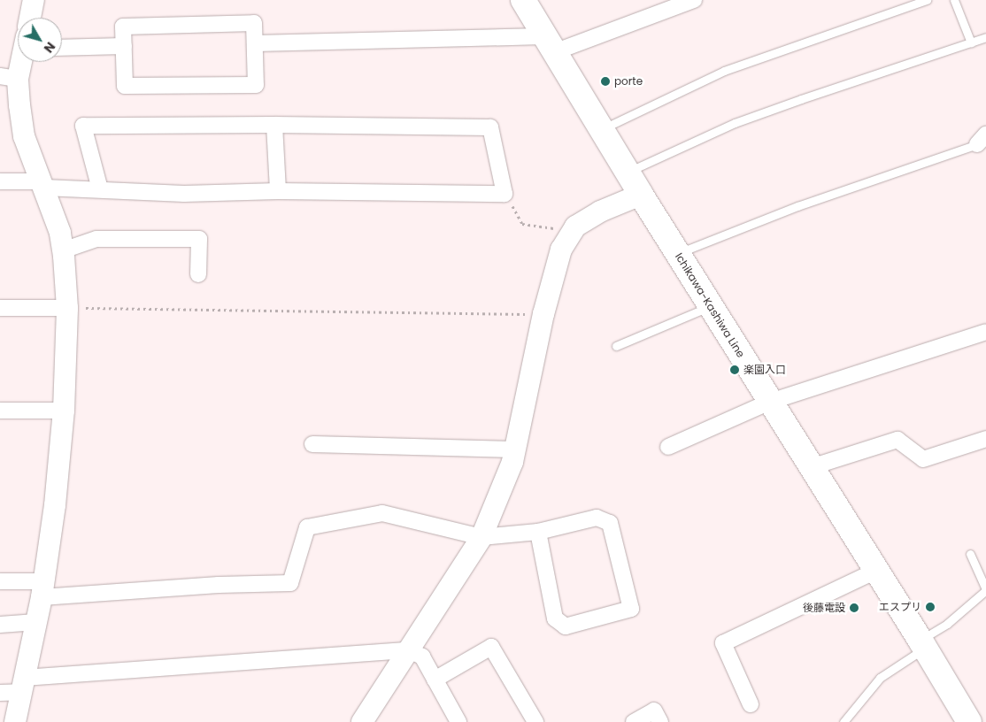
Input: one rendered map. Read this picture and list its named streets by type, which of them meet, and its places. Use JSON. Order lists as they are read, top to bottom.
{
  "streets": {
    "main road": ["Ichikawa-Kashiwa Line"]
  },
  "places": [
    "porte",
    "楽園入口",
    "エスプリ",
    "後藤電設"
  ],
  "north": "bottom right"
}
